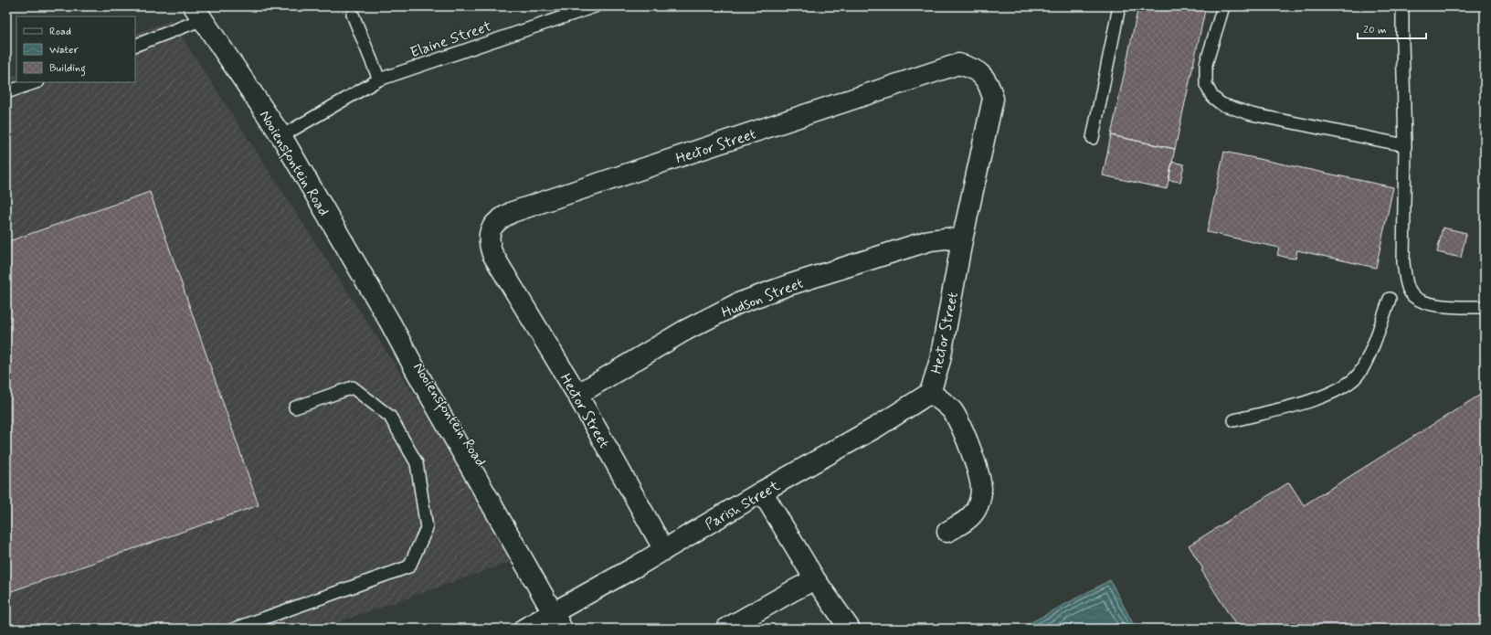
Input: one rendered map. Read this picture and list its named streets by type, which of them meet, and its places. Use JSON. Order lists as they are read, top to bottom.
{
  "streets": {
    "street": [
      "Hector Street",
      "Nooiensfontein Road",
      "Hudson Street",
      "Parish Street"
    ],
    "lane": ["Elaine Street"]
  },
  "crossings": [
    ["Elaine Street", "Nooiensfontein Road"],
    ["Hector Street", "Hudson Street"],
    ["Hector Street", "Parish Street"],
    ["Nooiensfontein Road", "Parish Street"]
  ],
  "legend": ["Road", "Water", "Building"],
  "scale_bar": "20 m"
}
